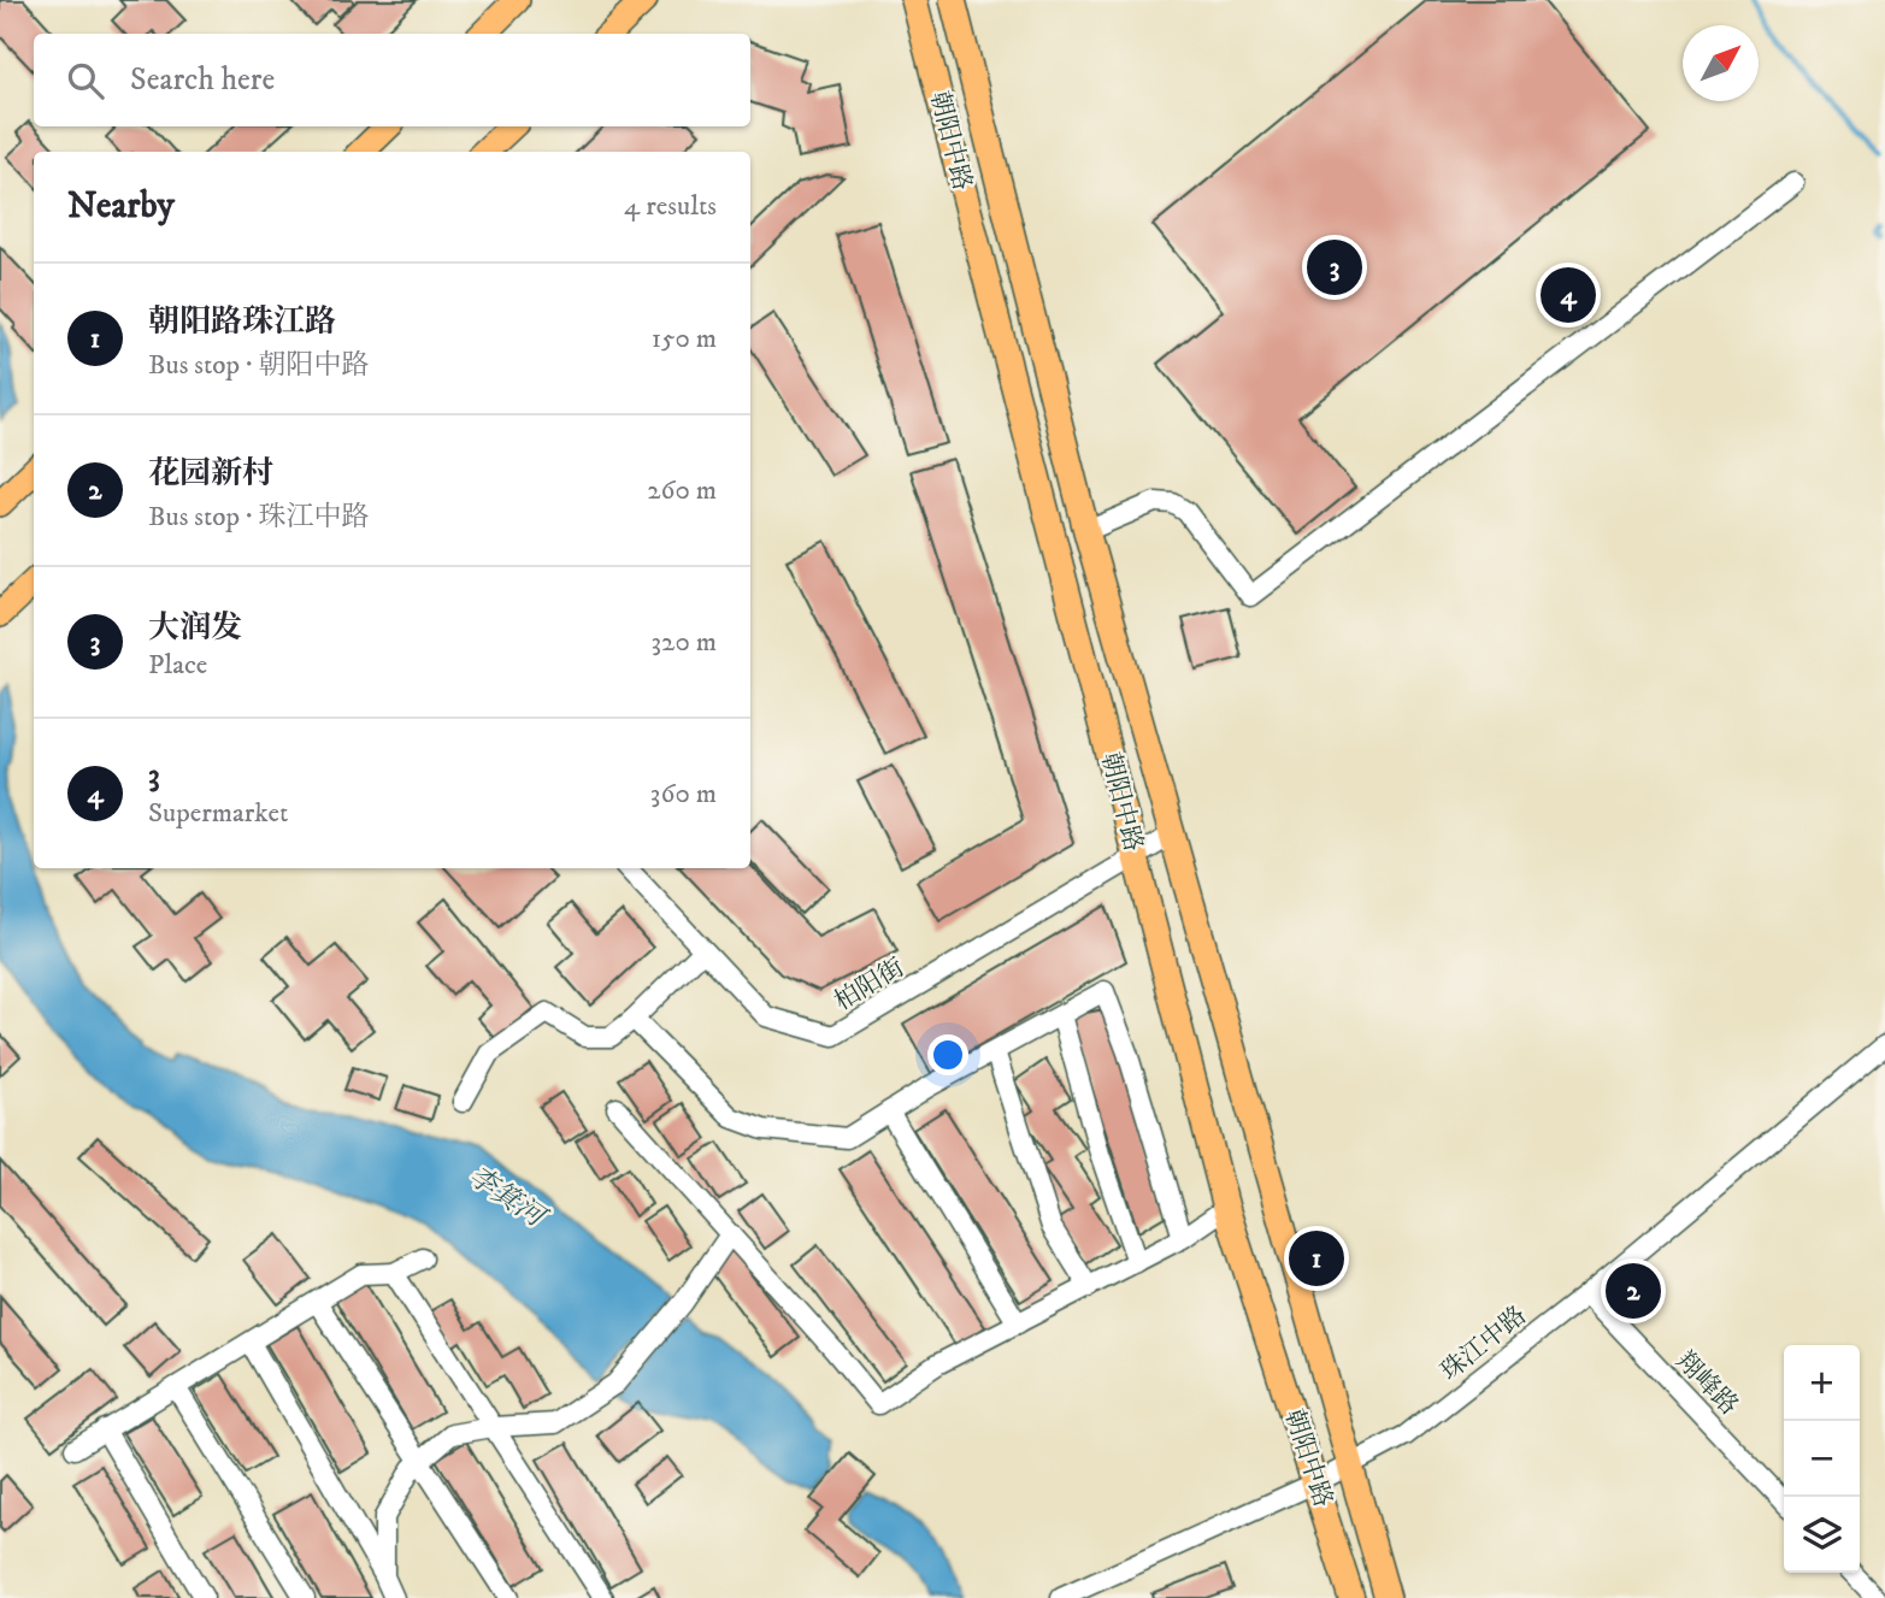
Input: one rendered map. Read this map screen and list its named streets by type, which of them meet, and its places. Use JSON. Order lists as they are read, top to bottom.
{
  "streets": {
    "main road": ["朝阳中路"],
    "street": ["柏阳街", "珠江中路", "翔峰路"]
  },
  "crossings": [
    ["朝阳中路", "柏阳街"],
    ["朝阳中路", "珠江中路"],
    ["珠江中路", "翔峰路"]
  ],
  "water": ["李箕河"],
  "north": "top right",
  "page": {
    "search": "Search here",
    "heading": ["Nearby", "4 results"],
    "pins": [
      "3",
      "4",
      "1",
      "2"
    ],
    "list": [
      {
        "mark": "1",
        "name": "朝阳路珠江路",
        "note": "Bus stop · 朝阳中路",
        "value": "150 m"
      },
      {
        "mark": "2",
        "name": "花园新村",
        "note": "Bus stop · 珠江中路",
        "value": "260 m"
      },
      {
        "mark": "3",
        "name": "大润发",
        "note": "Place",
        "value": "320 m"
      },
      {
        "mark": "4",
        "name": "3",
        "note": "Supermarket",
        "value": "360 m"
      }
    ],
    "map_buttons": ["+", "−"]
  }
}
